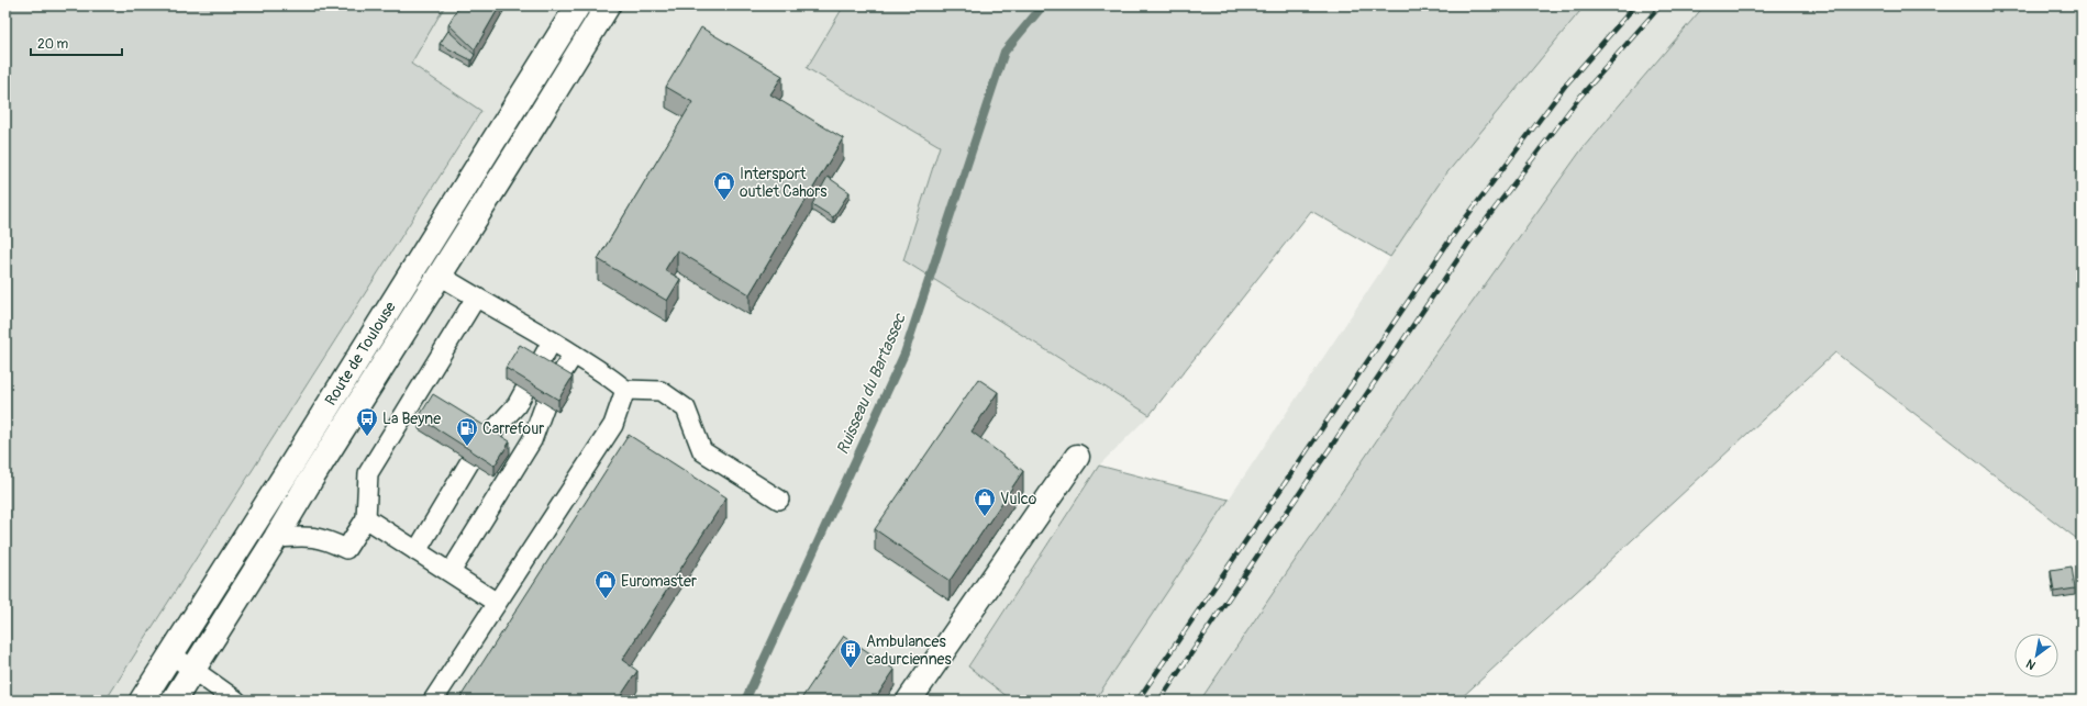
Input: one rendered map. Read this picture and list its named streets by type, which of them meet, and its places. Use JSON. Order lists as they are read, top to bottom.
{
  "streets": {
    "main road": ["Route de Toulouse"]
  },
  "water": ["Ruisseau du Bartassec"],
  "places": {
    "shop": ["Intersport outlet Cahors", "Vulco", "Euromaster"],
    "bus stop": ["La Beyne"],
    "fuel station": ["Carrefour"],
    "building": ["Ambulances cadurciennes"]
  },
  "scale_bar": "20 m",
  "north": "bottom left"
}
